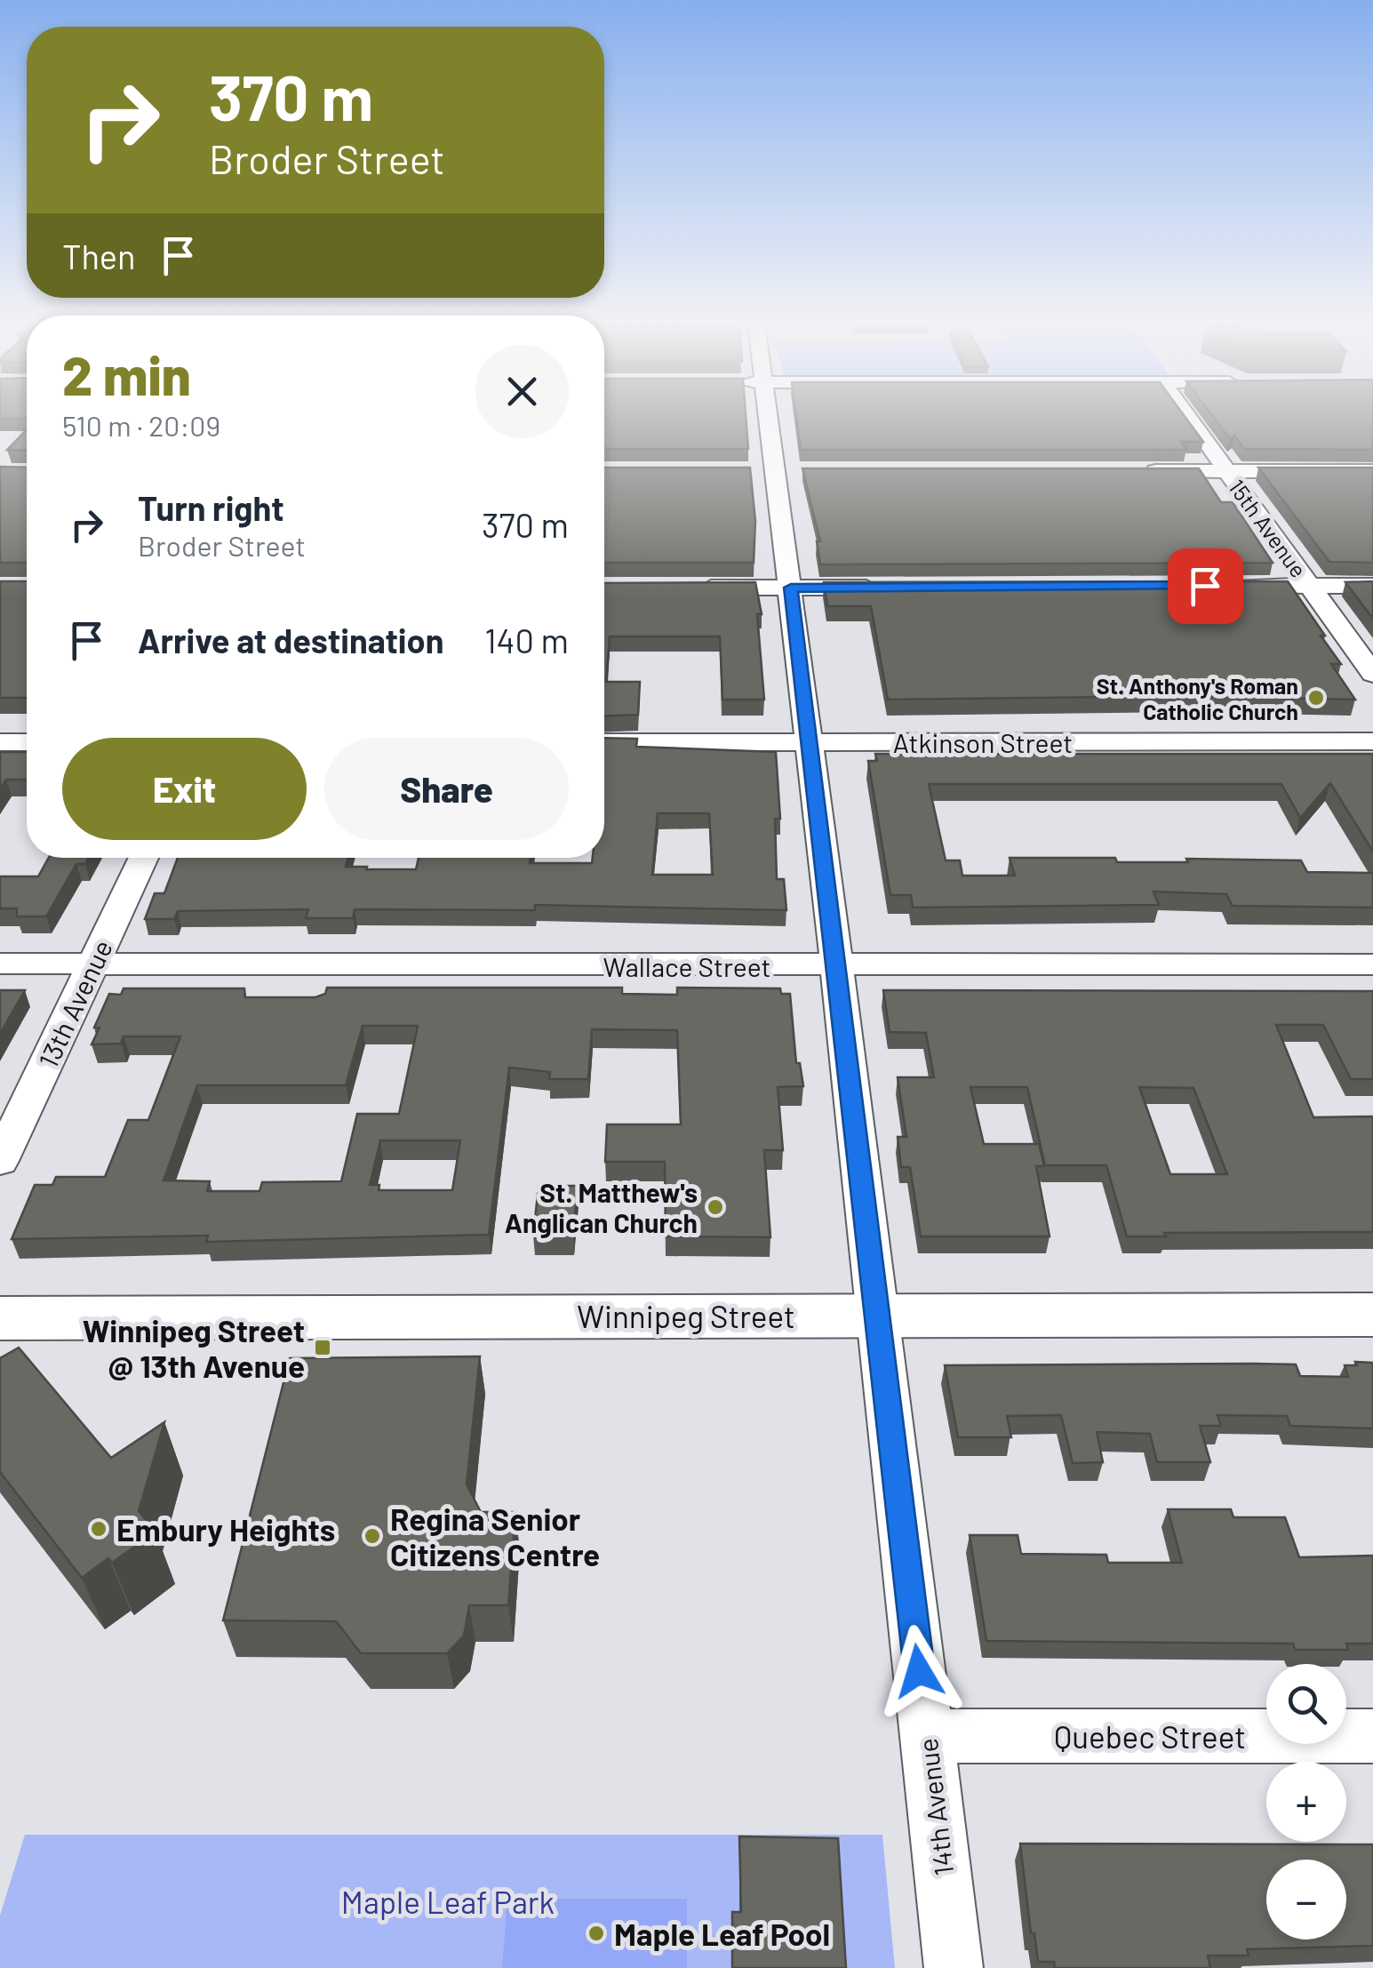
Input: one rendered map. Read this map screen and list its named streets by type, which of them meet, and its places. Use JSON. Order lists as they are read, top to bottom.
{
  "streets": {
    "street": [
      "15th Avenue",
      "Atkinson Street",
      "Wallace Street",
      "13th Avenue",
      "Winnipeg Street",
      "Quebec Street",
      "14th Avenue"
    ]
  },
  "crossings": [
    ["Atkinson Street", "14th Avenue"],
    ["Wallace Street", "13th Avenue"],
    ["Wallace Street", "14th Avenue"],
    ["Winnipeg Street", "14th Avenue"],
    ["Quebec Street", "14th Avenue"]
  ],
  "parks": ["Maple Leaf Park"],
  "places": {
    "other": [
      "St. Anthony's Roman Catholic Church",
      "St. Matthew's Anglican Church",
      "Embury Heights",
      "Regina Senior Citizens Centre",
      "Maple Leaf Pool"
    ],
    "transit": ["Winnipeg Street @ 13th Avenue"]
  },
  "page": {
    "turn": ["370 m", "Broder Street"],
    "then": "Then",
    "heading": ["2 min", "510 m · 20:09"],
    "list": [
      {
        "name": "Turn right",
        "note": "Broder Street",
        "value": "370 m"
      },
      {
        "name": "Arrive at destination",
        "value": "140 m"
      }
    ],
    "buttons": ["Exit", "Share"],
    "map_buttons": ["+", "−"]
  }
}
